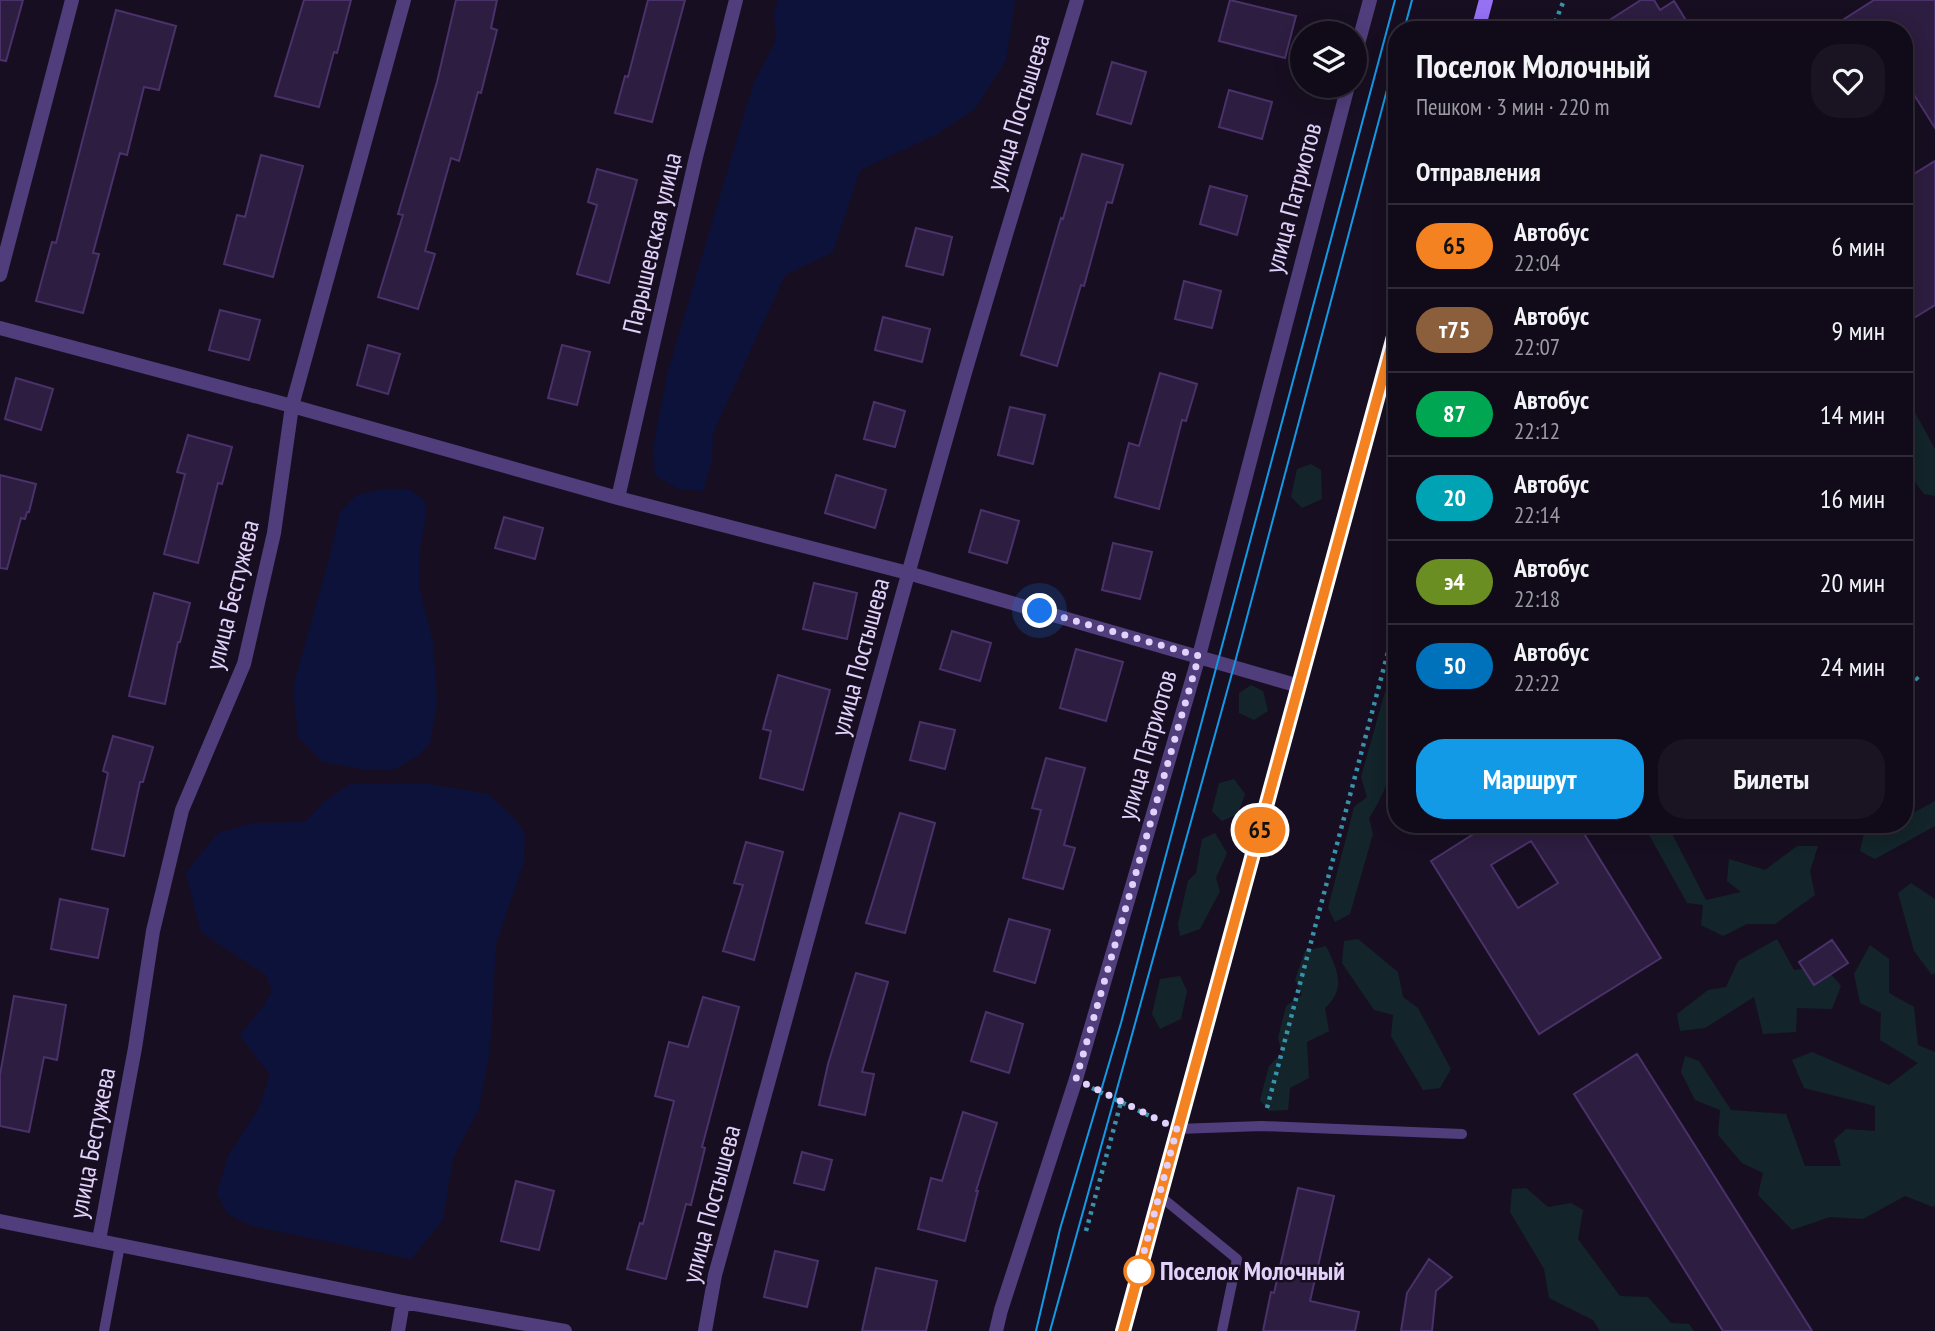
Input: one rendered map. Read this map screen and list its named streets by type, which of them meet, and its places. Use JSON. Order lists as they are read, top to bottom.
{
  "streets": {
    "street": [
      "улица Постышева",
      "улица Патриотов",
      "Парышевская улица",
      "улица Бестужева"
    ]
  },
  "places": ["Поселок Молочный"],
  "lines": ["bus line 65"],
  "page": {
    "on_map": "65",
    "heading": [
      ["Поселок Молочный", "Пешком · 3 мин · 220 m"],
      "Отправления"
    ],
    "list": [
      {
        "mark": "65",
        "name": "Автобус",
        "note": "22:04",
        "value": "6 мин"
      },
      {
        "mark": "т75",
        "name": "Автобус",
        "note": "22:07",
        "value": "9 мин"
      },
      {
        "mark": "87",
        "name": "Автобус",
        "note": "22:12",
        "value": "14 мин"
      },
      {
        "mark": "20",
        "name": "Автобус",
        "note": "22:14",
        "value": "16 мин"
      },
      {
        "mark": "э4",
        "name": "Автобус",
        "note": "22:18",
        "value": "20 мин"
      },
      {
        "mark": "50",
        "name": "Автобус",
        "note": "22:22",
        "value": "24 мин"
      }
    ],
    "buttons": ["Маршрут", "Билеты"]
  }
}
